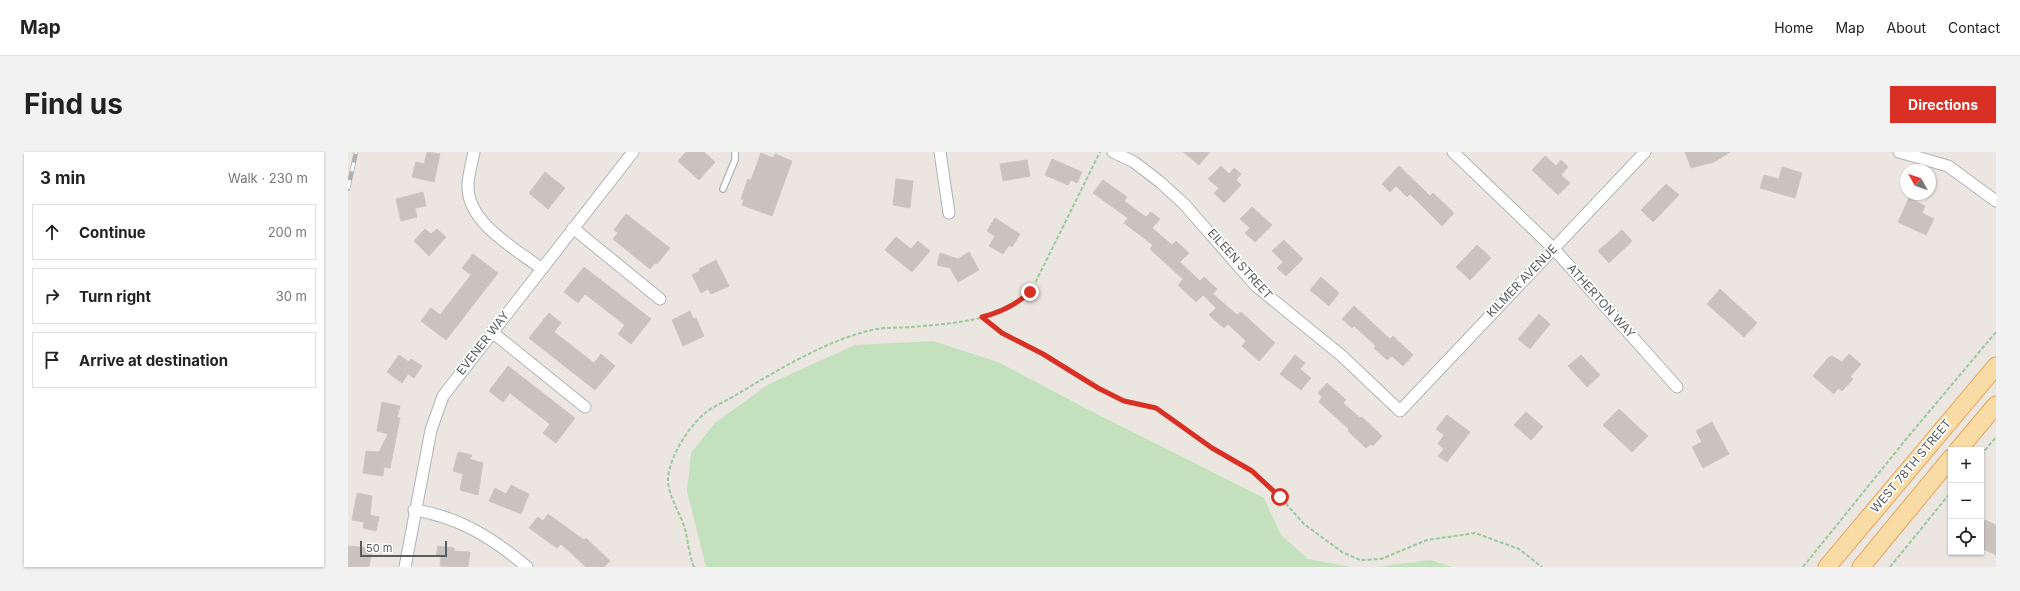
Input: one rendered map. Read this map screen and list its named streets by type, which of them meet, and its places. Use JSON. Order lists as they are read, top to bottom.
{
  "streets": {
    "main road": ["WEST 78TH STREET"],
    "street": [
      "EILEEN STREET",
      "KILMER AVENUE",
      "ATHERTON WAY",
      "EVENER WAY"
    ]
  },
  "crossings": [
    ["EILEEN STREET", "KILMER AVENUE"],
    ["KILMER AVENUE", "ATHERTON WAY"]
  ],
  "scale_bar": "50 m",
  "north": "top left",
  "page": {
    "header": "Map",
    "nav": [
      "Home",
      "Map",
      "About",
      "Contact"
    ],
    "buttons": "Directions",
    "title": "Find us",
    "heading": ["3 min", "Walk · 230 m"],
    "list": [
      ["Continue", "200 m"],
      ["Turn right", "30 m"],
      "Arrive at destination"
    ],
    "map_buttons": ["+", "−"],
    "scale": "50 m"
  }
}
